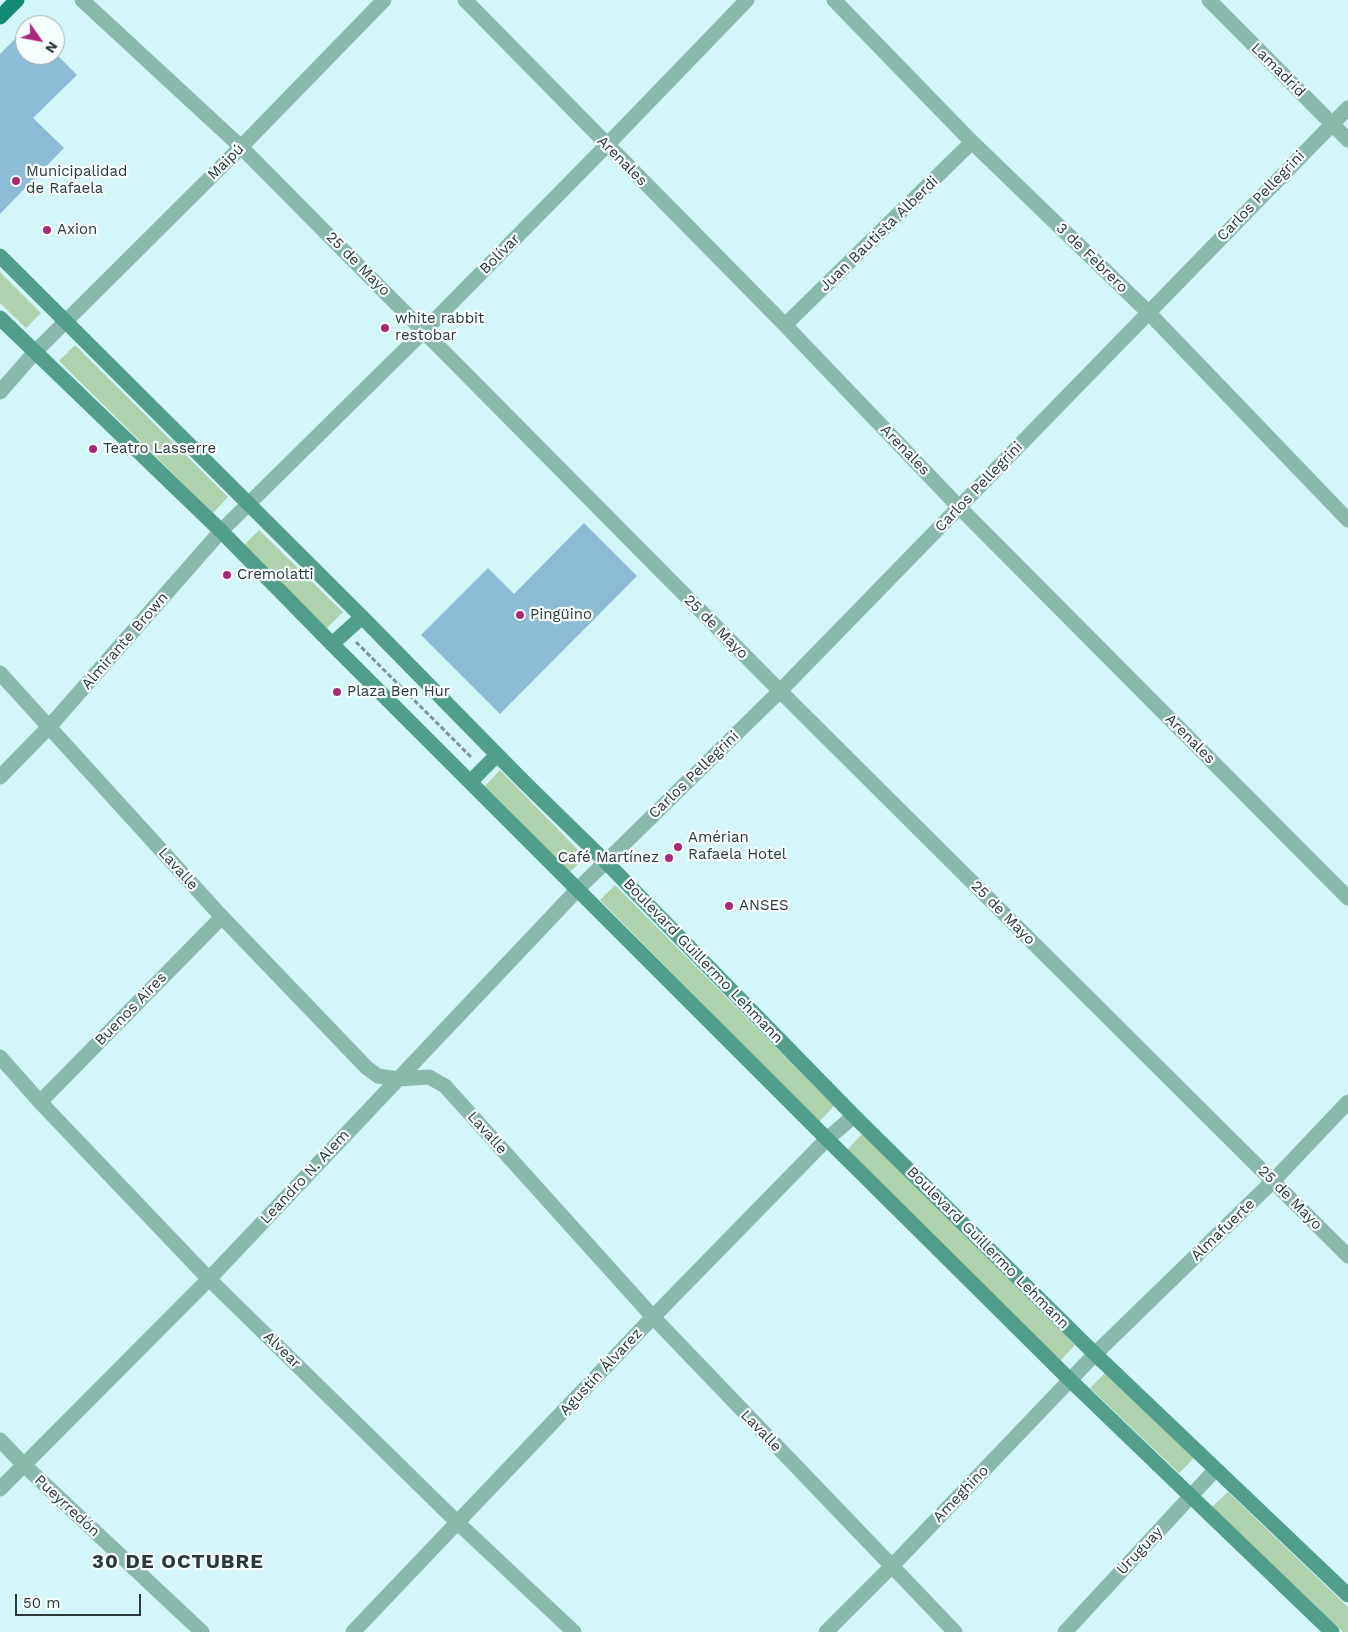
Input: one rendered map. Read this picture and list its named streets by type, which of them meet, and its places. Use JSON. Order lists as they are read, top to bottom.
{
  "streets": {
    "main road": ["Boulevard Guillermo Lehmann"],
    "street": [
      "Lamadrid",
      "Arenales",
      "Maipú",
      "Carlos Pellegrini",
      "Juan Bautista Alberdi",
      "Bolívar",
      "3 de Febrero",
      "25 de Mayo",
      "Almirante Brown",
      "Lavalle",
      "Buenos Aires",
      "Leandro N. Alem",
      "Almafuerte",
      "Alvear",
      "Agustín Álvarez",
      "Ameghino",
      "Pueyrredón",
      "Uruguay"
    ]
  },
  "crossings": [
    ["Lamadrid", "Carlos Pellegrini"],
    ["Arenales", "Carlos Pellegrini"],
    ["Arenales", "Juan Bautista Alberdi"],
    ["Arenales", "Bolívar"],
    ["Maipú", "25 de Mayo"],
    ["Maipú", "Boulevard Guillermo Lehmann"],
    ["Carlos Pellegrini", "3 de Febrero"],
    ["Carlos Pellegrini", "25 de Mayo"],
    ["Carlos Pellegrini", "Boulevard Guillermo Lehmann"],
    ["Carlos Pellegrini", "Leandro N. Alem"],
    ["Juan Bautista Alberdi", "3 de Febrero"],
    ["Bolívar", "25 de Mayo"],
    ["Bolívar", "Almirante Brown"],
    ["Bolívar", "Boulevard Guillermo Lehmann"],
    ["25 de Mayo", "Almafuerte"],
    ["Almirante Brown", "Lavalle"],
    ["Almirante Brown", "Boulevard Guillermo Lehmann"],
    ["Lavalle", "Buenos Aires"],
    ["Lavalle", "Leandro N. Alem"],
    ["Lavalle", "Agustín Álvarez"],
    ["Lavalle", "Ameghino"],
    ["Boulevard Guillermo Lehmann", "Leandro N. Alem"],
    ["Boulevard Guillermo Lehmann", "Almafuerte"],
    ["Boulevard Guillermo Lehmann", "Agustín Álvarez"],
    ["Boulevard Guillermo Lehmann", "Ameghino"],
    ["Boulevard Guillermo Lehmann", "Uruguay"],
    ["Buenos Aires", "Alvear"],
    ["Leandro N. Alem", "Alvear"],
    ["Leandro N. Alem", "Pueyrredón"],
    ["Almafuerte", "Ameghino"],
    ["Alvear", "Agustín Álvarez"]
  ],
  "districts": ["30 DE OCTUBRE"],
  "places": [
    "Municipalidad de Rafaela",
    "Axion",
    "white rabbit restobar",
    "Teatro Lasserre",
    "Cremolatti",
    "Pingüino",
    "Plaza Ben Hur",
    "Amérian Rafaela Hotel",
    "Café Martínez",
    "ANSES"
  ],
  "scale_bar": "50 m",
  "north": "bottom right"
}
